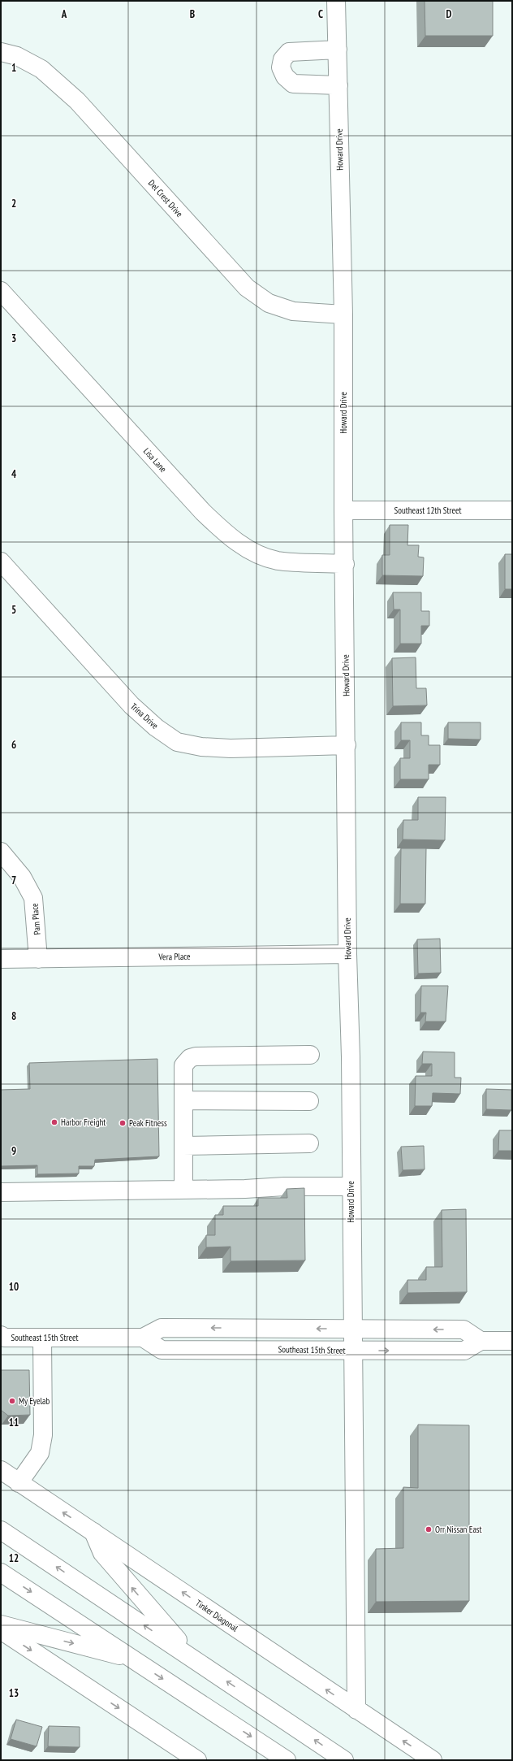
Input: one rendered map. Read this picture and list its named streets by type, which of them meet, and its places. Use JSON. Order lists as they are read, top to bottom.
{
  "streets": {
    "main road": [
      "Howard Drive",
      "Del Crest Drive",
      "Lisa Lane",
      "Southeast 12th Street",
      "Trina Drive",
      "Pam Place",
      "Vera Place",
      "Southeast 15th Street",
      "Tinker Diagonal"
    ]
  },
  "crossings": [
    ["Howard Drive", "Del Crest Drive"],
    ["Howard Drive", "Lisa Lane"],
    ["Howard Drive", "Southeast 12th Street"],
    ["Howard Drive", "Trina Drive"],
    ["Howard Drive", "Vera Place"],
    ["Howard Drive", "Southeast 15th Street"],
    ["Howard Drive", "Tinker Diagonal"],
    ["Pam Place", "Vera Place"]
  ],
  "places": [
    "Harbor Freight",
    "Peak Fitness",
    "My Eyelab",
    "Orr Nissan East"
  ],
  "grid": {
    "columns": [
      "A",
      "B",
      "C",
      "D"
    ],
    "rows": [
      "1",
      "2",
      "3",
      "4",
      "5",
      "6",
      "7",
      "8",
      "9",
      "10",
      "11",
      "12",
      "13"
    ]
  }
}
